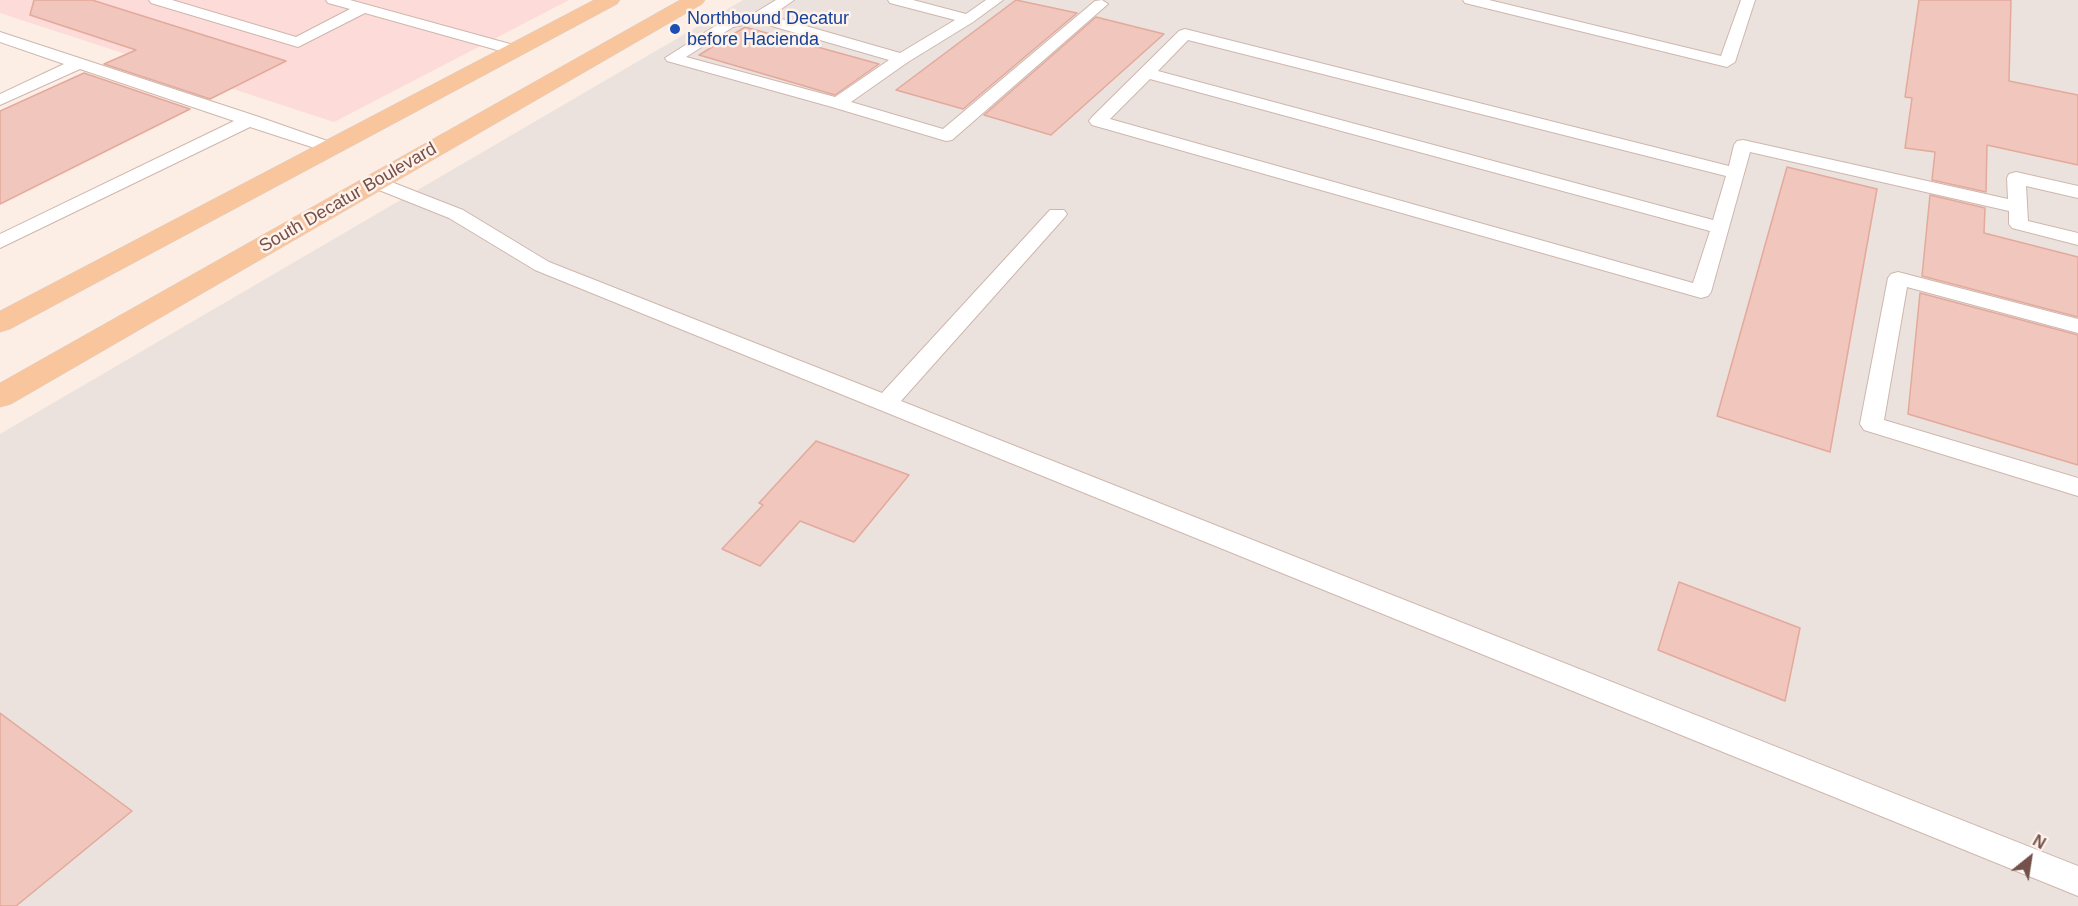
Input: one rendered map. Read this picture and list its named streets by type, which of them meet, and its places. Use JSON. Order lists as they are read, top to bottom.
{
  "streets": {
    "main road": ["South Decatur Boulevard"]
  },
  "places": ["Northbound Decatur before Hacienda"],
  "north": "top right"
}
